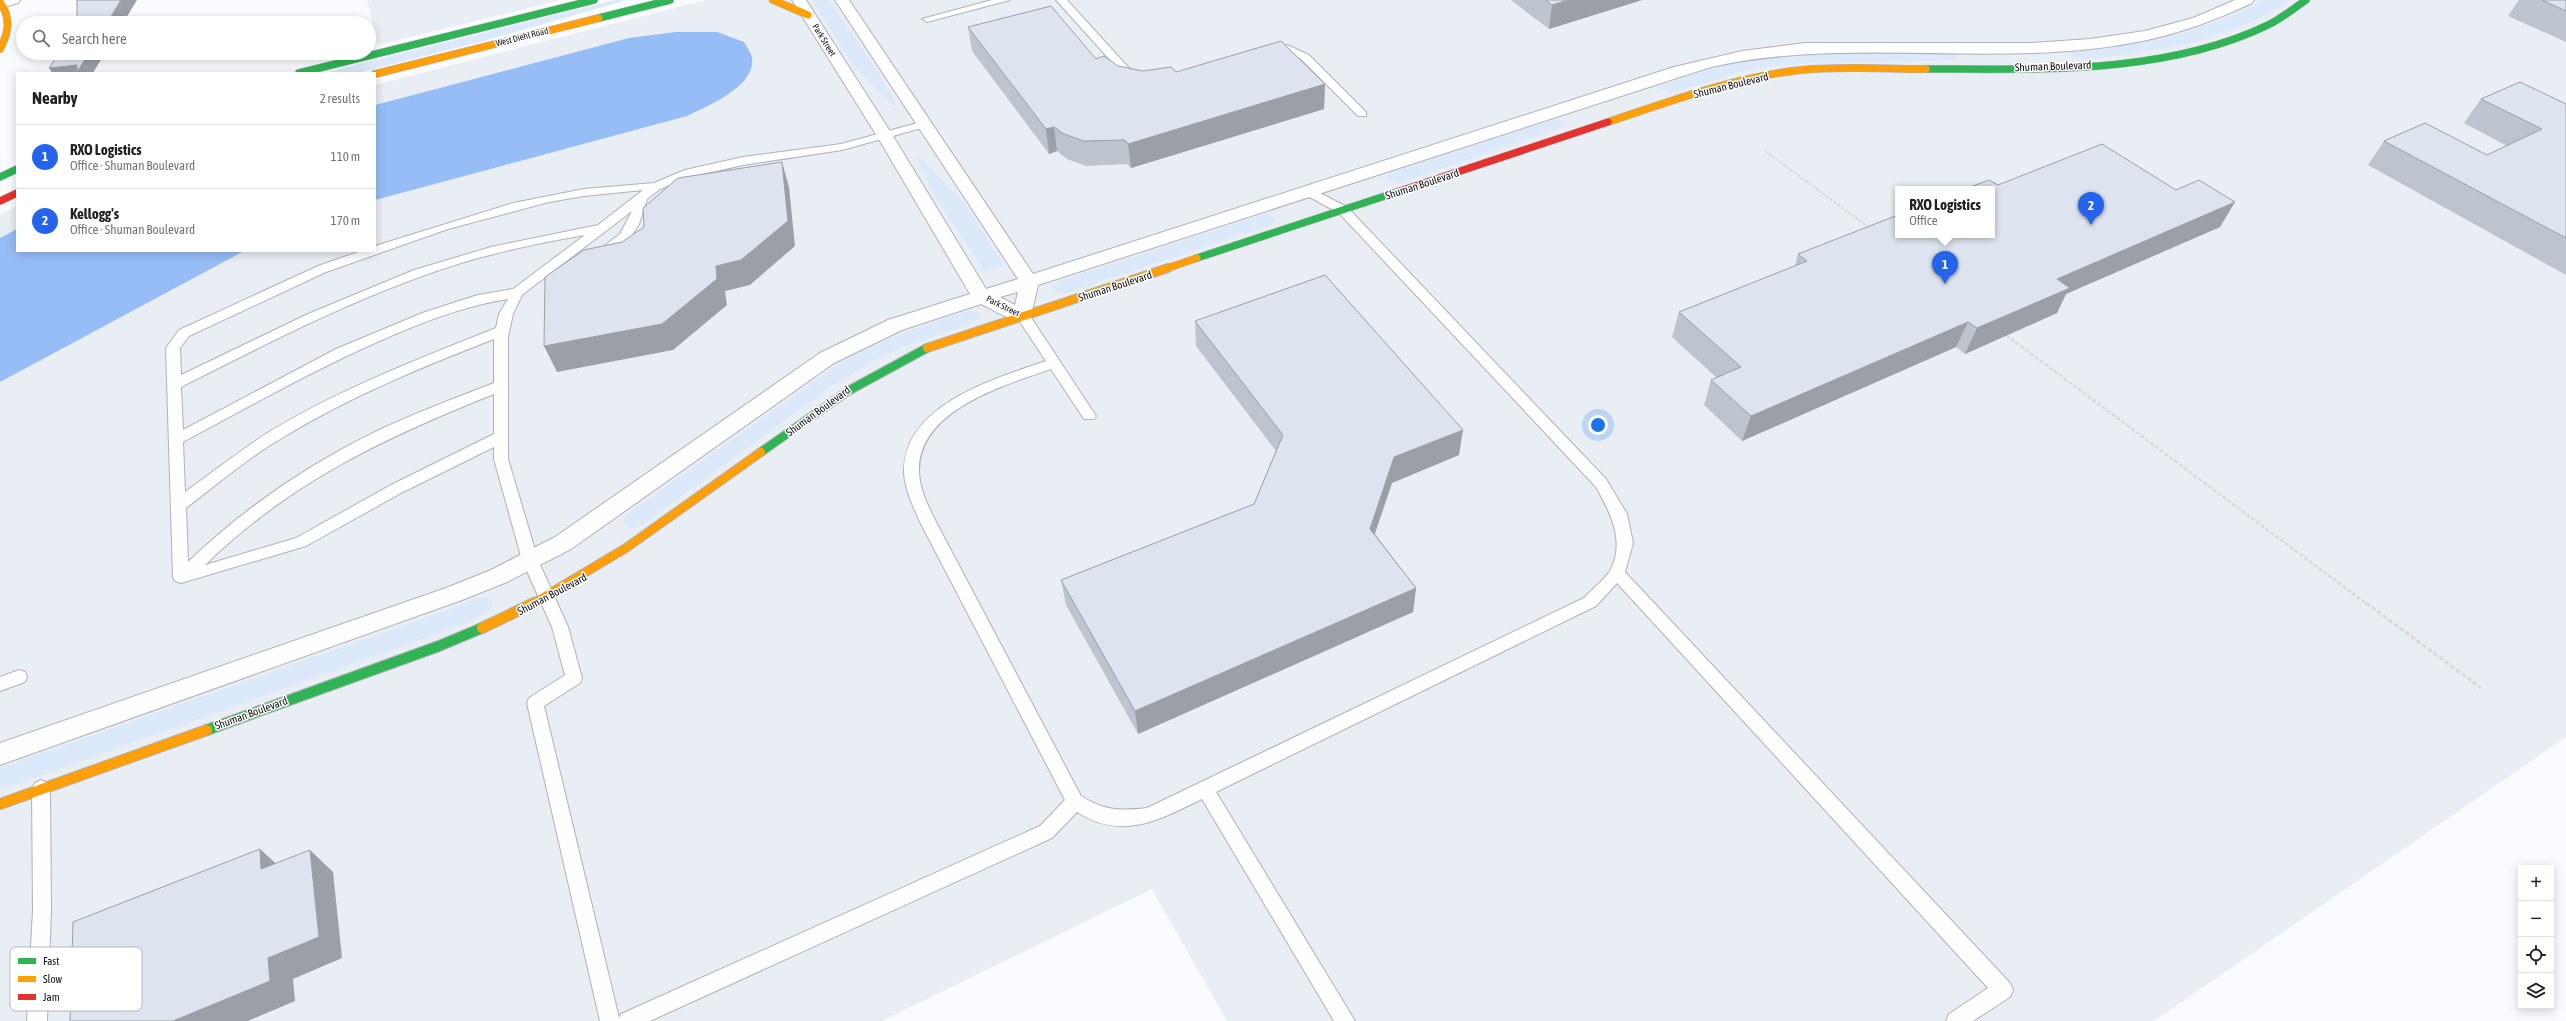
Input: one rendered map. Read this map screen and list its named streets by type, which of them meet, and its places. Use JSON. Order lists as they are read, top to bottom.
{
  "streets": {
    "street": ["West Diehl Road", "Park Street", "Shuman Boulevard"]
  },
  "crossings": [
    ["Park Street", "Shuman Boulevard"]
  ],
  "legend": ["Fast", "Slow", "Jam"],
  "page": {
    "search": "Search here",
    "heading": ["Nearby", "2 results"],
    "list": [
      {
        "mark": "1",
        "name": "RXO Logistics",
        "note": "Office · Shuman Boulevard",
        "value": "110 m"
      },
      {
        "mark": "2",
        "name": "Kellogg's",
        "note": "Office · Shuman Boulevard",
        "value": "170 m"
      }
    ],
    "popup": ["RXO Logistics", "Office"],
    "pins": ["2", "1"],
    "map_buttons": ["+", "−"]
  }
}
